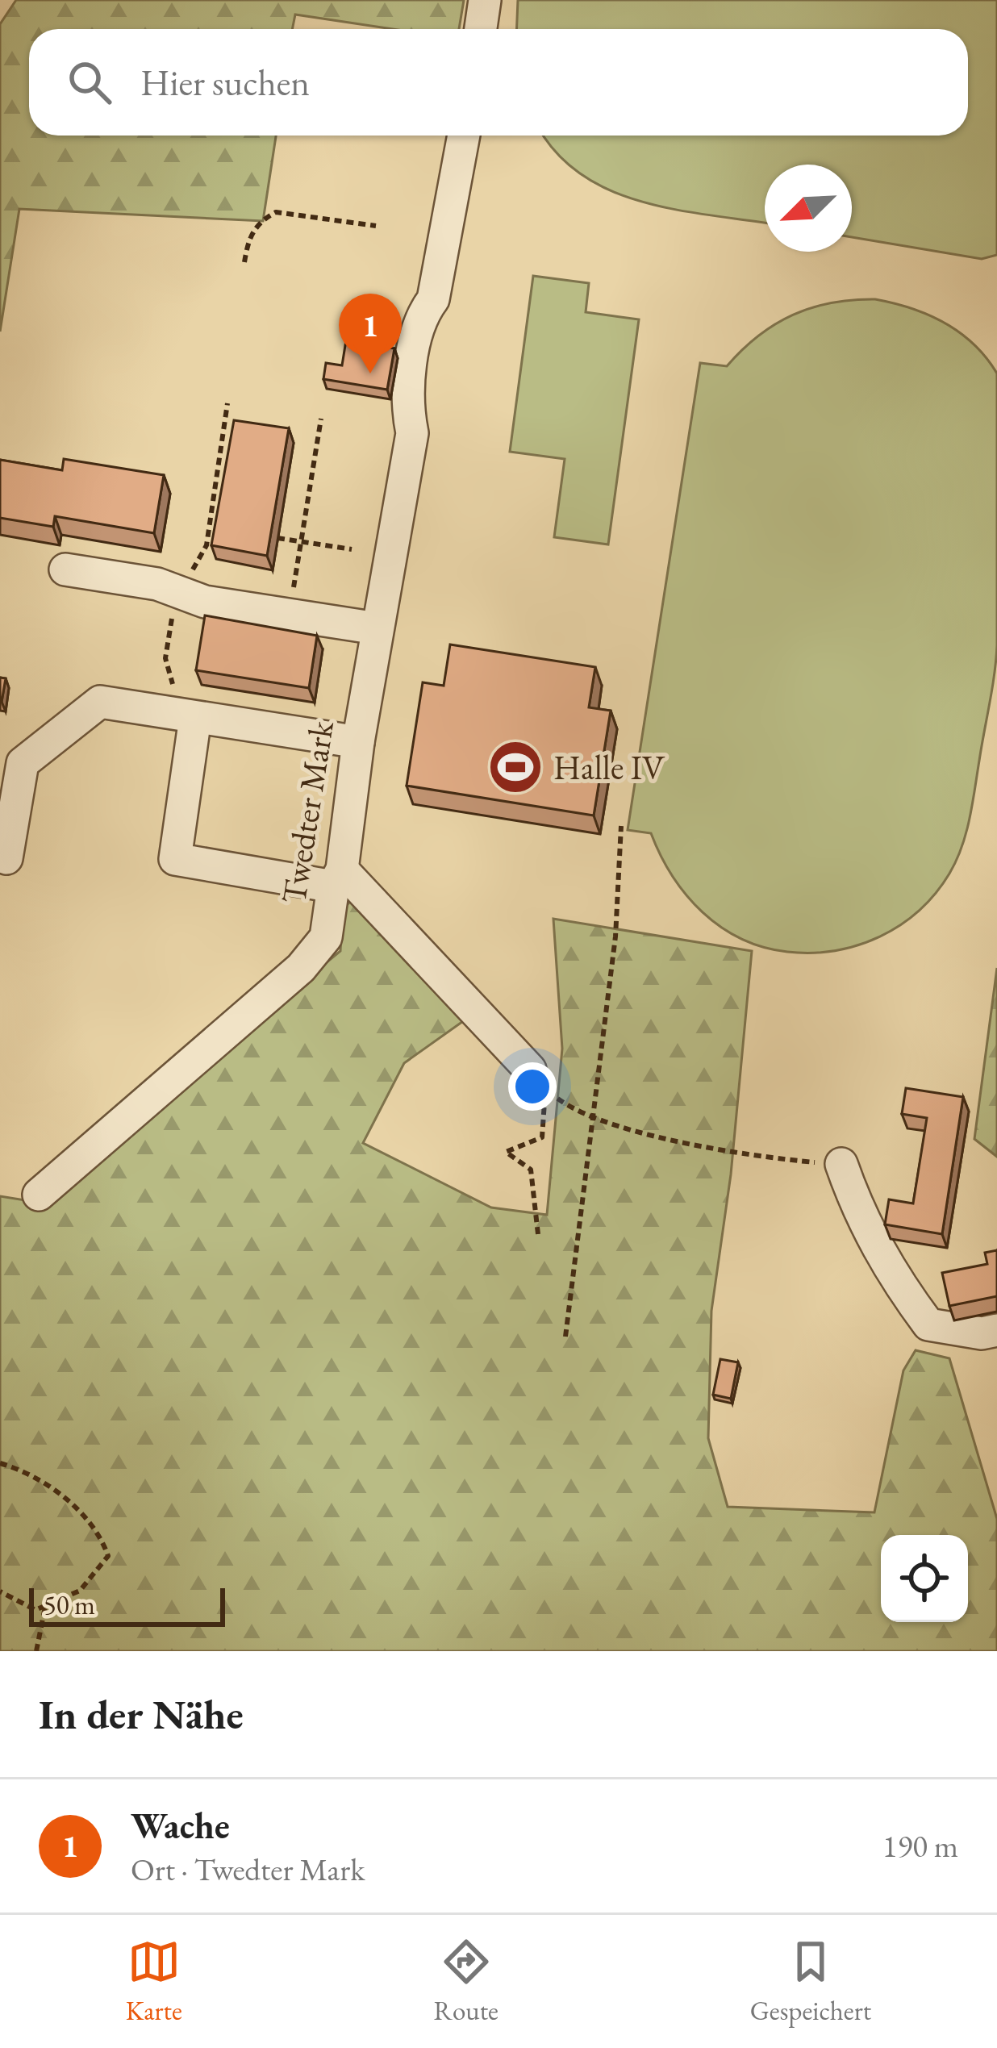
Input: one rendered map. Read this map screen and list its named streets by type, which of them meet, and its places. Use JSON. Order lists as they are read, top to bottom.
{
  "streets": {
    "street": ["Twedter Mark"]
  },
  "places": {
    "sports": ["Halle IV"]
  },
  "scale_bar": "50 m",
  "north": "bottom left",
  "page": {
    "search": "Hier suchen",
    "pins": "1",
    "scale": "50 m",
    "heading": "In der Nähe",
    "list": [
      {
        "mark": "1",
        "name": "Wache",
        "note": "Ort · Twedter Mark",
        "value": "190 m"
      }
    ],
    "nav": ["Karte", "Route", "Gespeichert"]
  }
}
